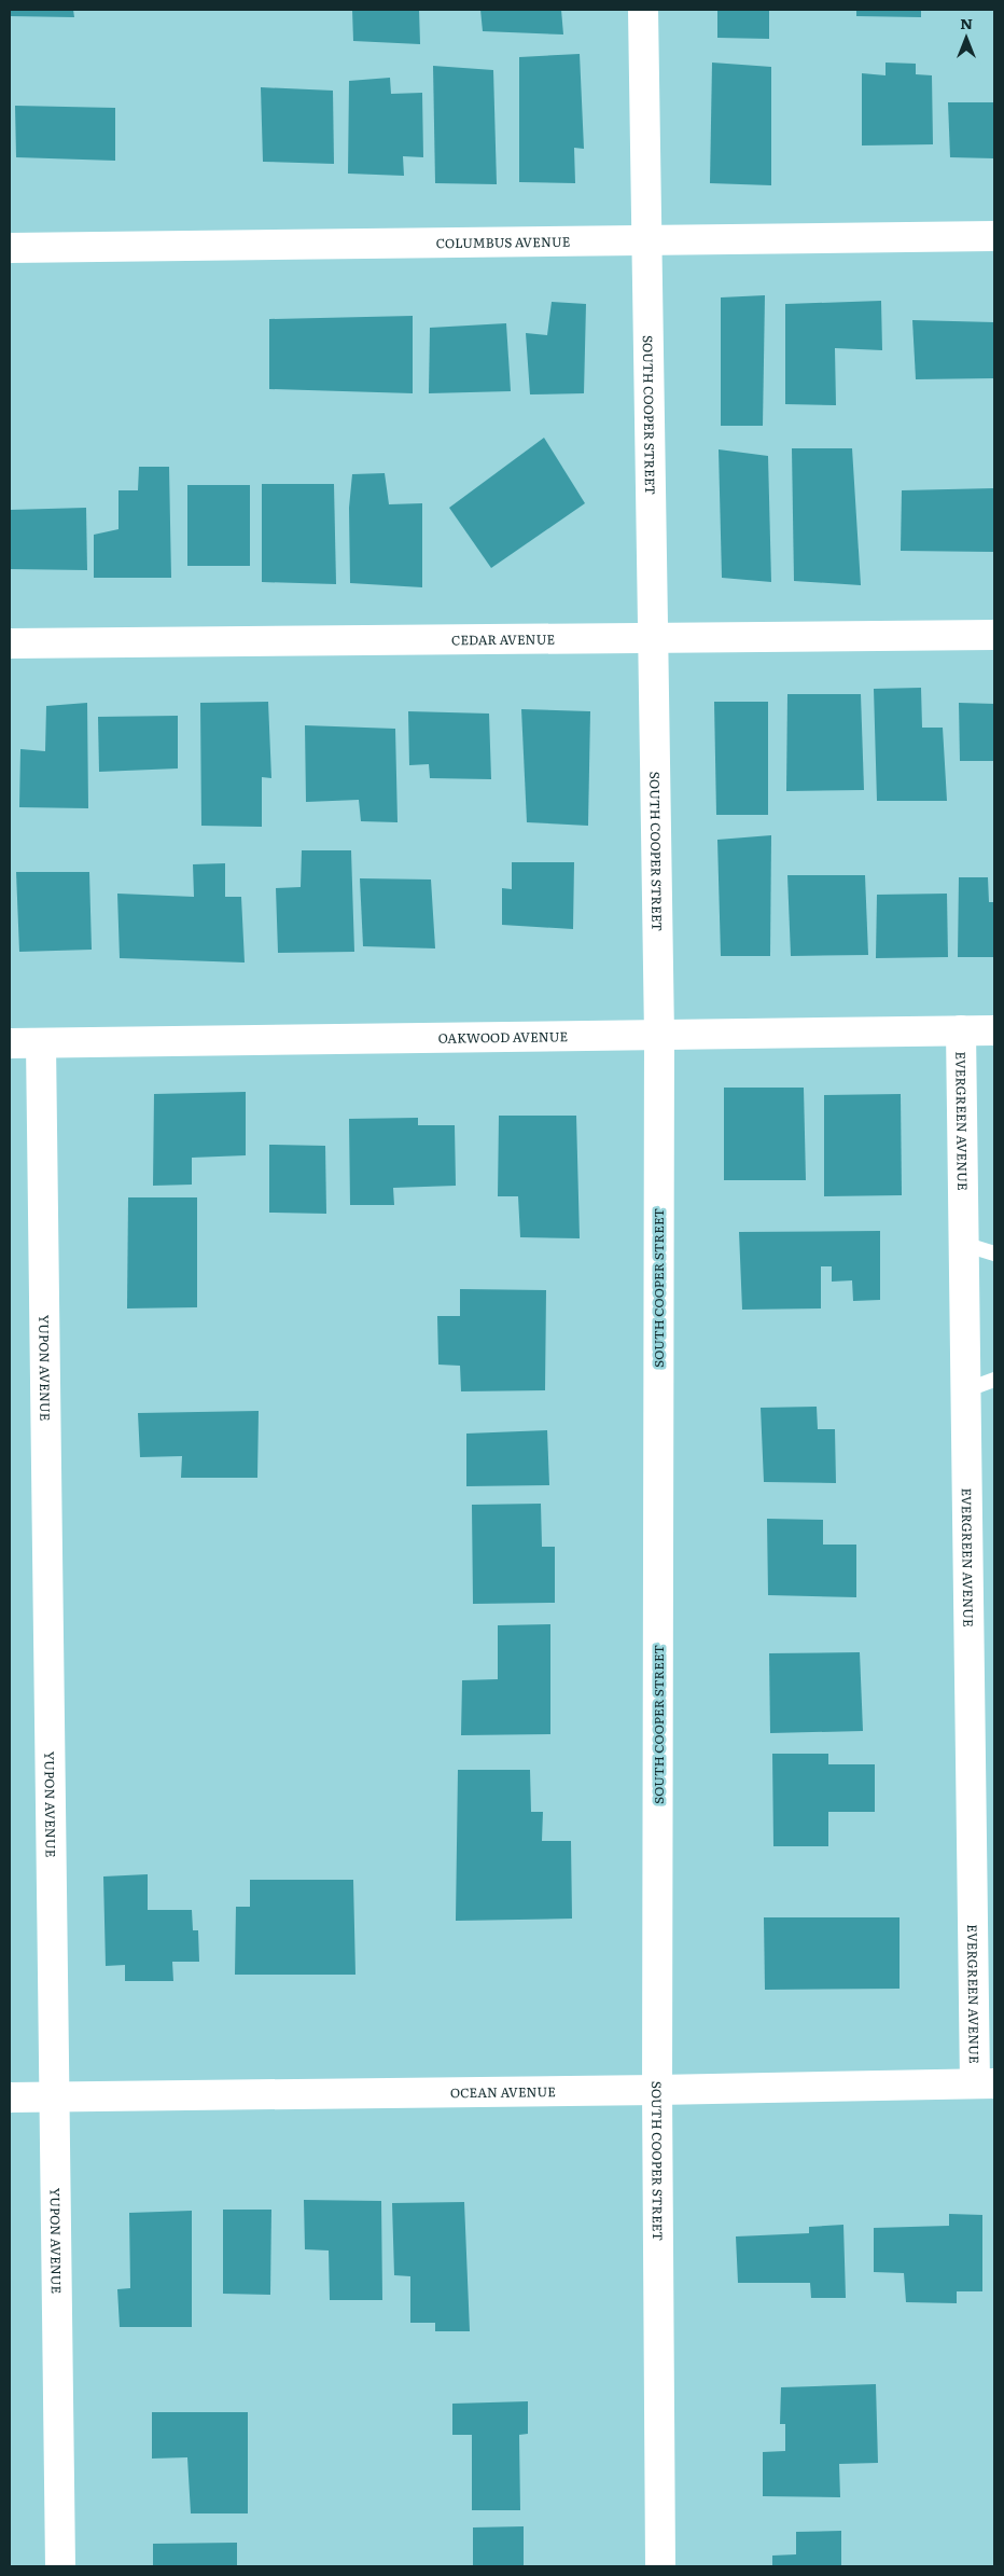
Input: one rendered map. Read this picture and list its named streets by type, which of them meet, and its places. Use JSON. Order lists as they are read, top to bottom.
{
  "streets": {
    "street": [
      "COLUMBUS AVENUE",
      "SOUTH COOPER STREET",
      "CEDAR AVENUE",
      "OAKWOOD AVENUE",
      "EVERGREEN AVENUE",
      "YUPON AVENUE",
      "OCEAN AVENUE"
    ]
  },
  "crossings": [
    ["COLUMBUS AVENUE", "SOUTH COOPER STREET"],
    ["SOUTH COOPER STREET", "CEDAR AVENUE"],
    ["SOUTH COOPER STREET", "OAKWOOD AVENUE"],
    ["SOUTH COOPER STREET", "OCEAN AVENUE"],
    ["OAKWOOD AVENUE", "EVERGREEN AVENUE"],
    ["OAKWOOD AVENUE", "YUPON AVENUE"],
    ["EVERGREEN AVENUE", "OCEAN AVENUE"],
    ["YUPON AVENUE", "OCEAN AVENUE"]
  ],
  "north": "top"
}
